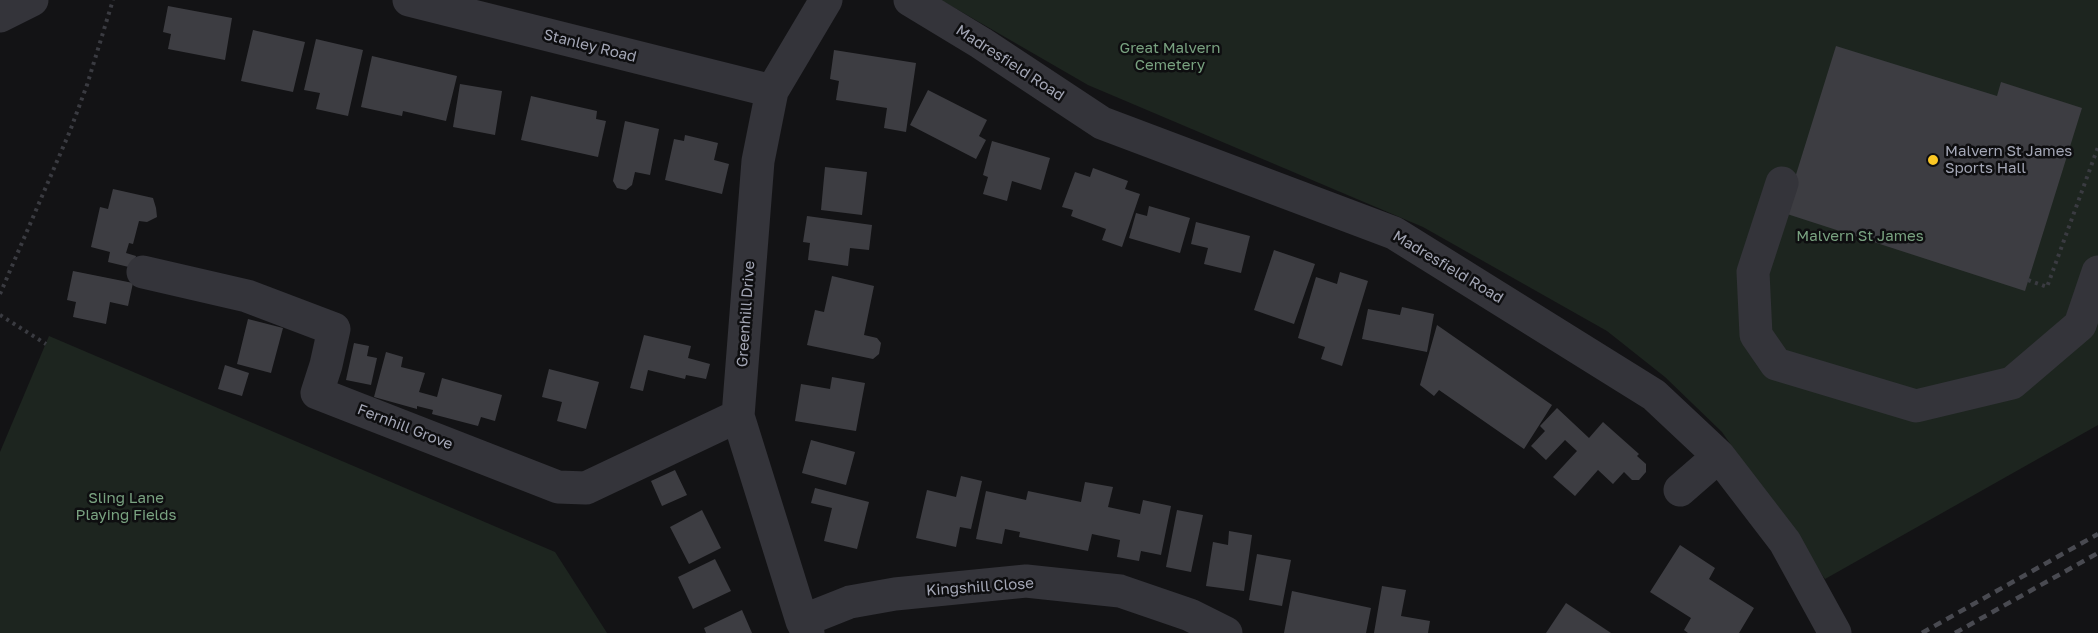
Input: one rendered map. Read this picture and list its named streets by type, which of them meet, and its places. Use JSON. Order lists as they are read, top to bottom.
{
  "streets": {
    "street": [
      "Stanley Road",
      "Madresfield Road",
      "Greenhill Drive",
      "Fernhill Grove",
      "Kingshill Close"
    ]
  },
  "crossings": [
    ["Stanley Road", "Greenhill Drive"],
    ["Greenhill Drive", "Fernhill Grove"],
    ["Greenhill Drive", "Kingshill Close"]
  ],
  "parks": ["Great Malvern Cemetery", "Malvern St James", "Sling Lane Playing Fields"],
  "places": ["Malvern St James Sports Hall"]
}
